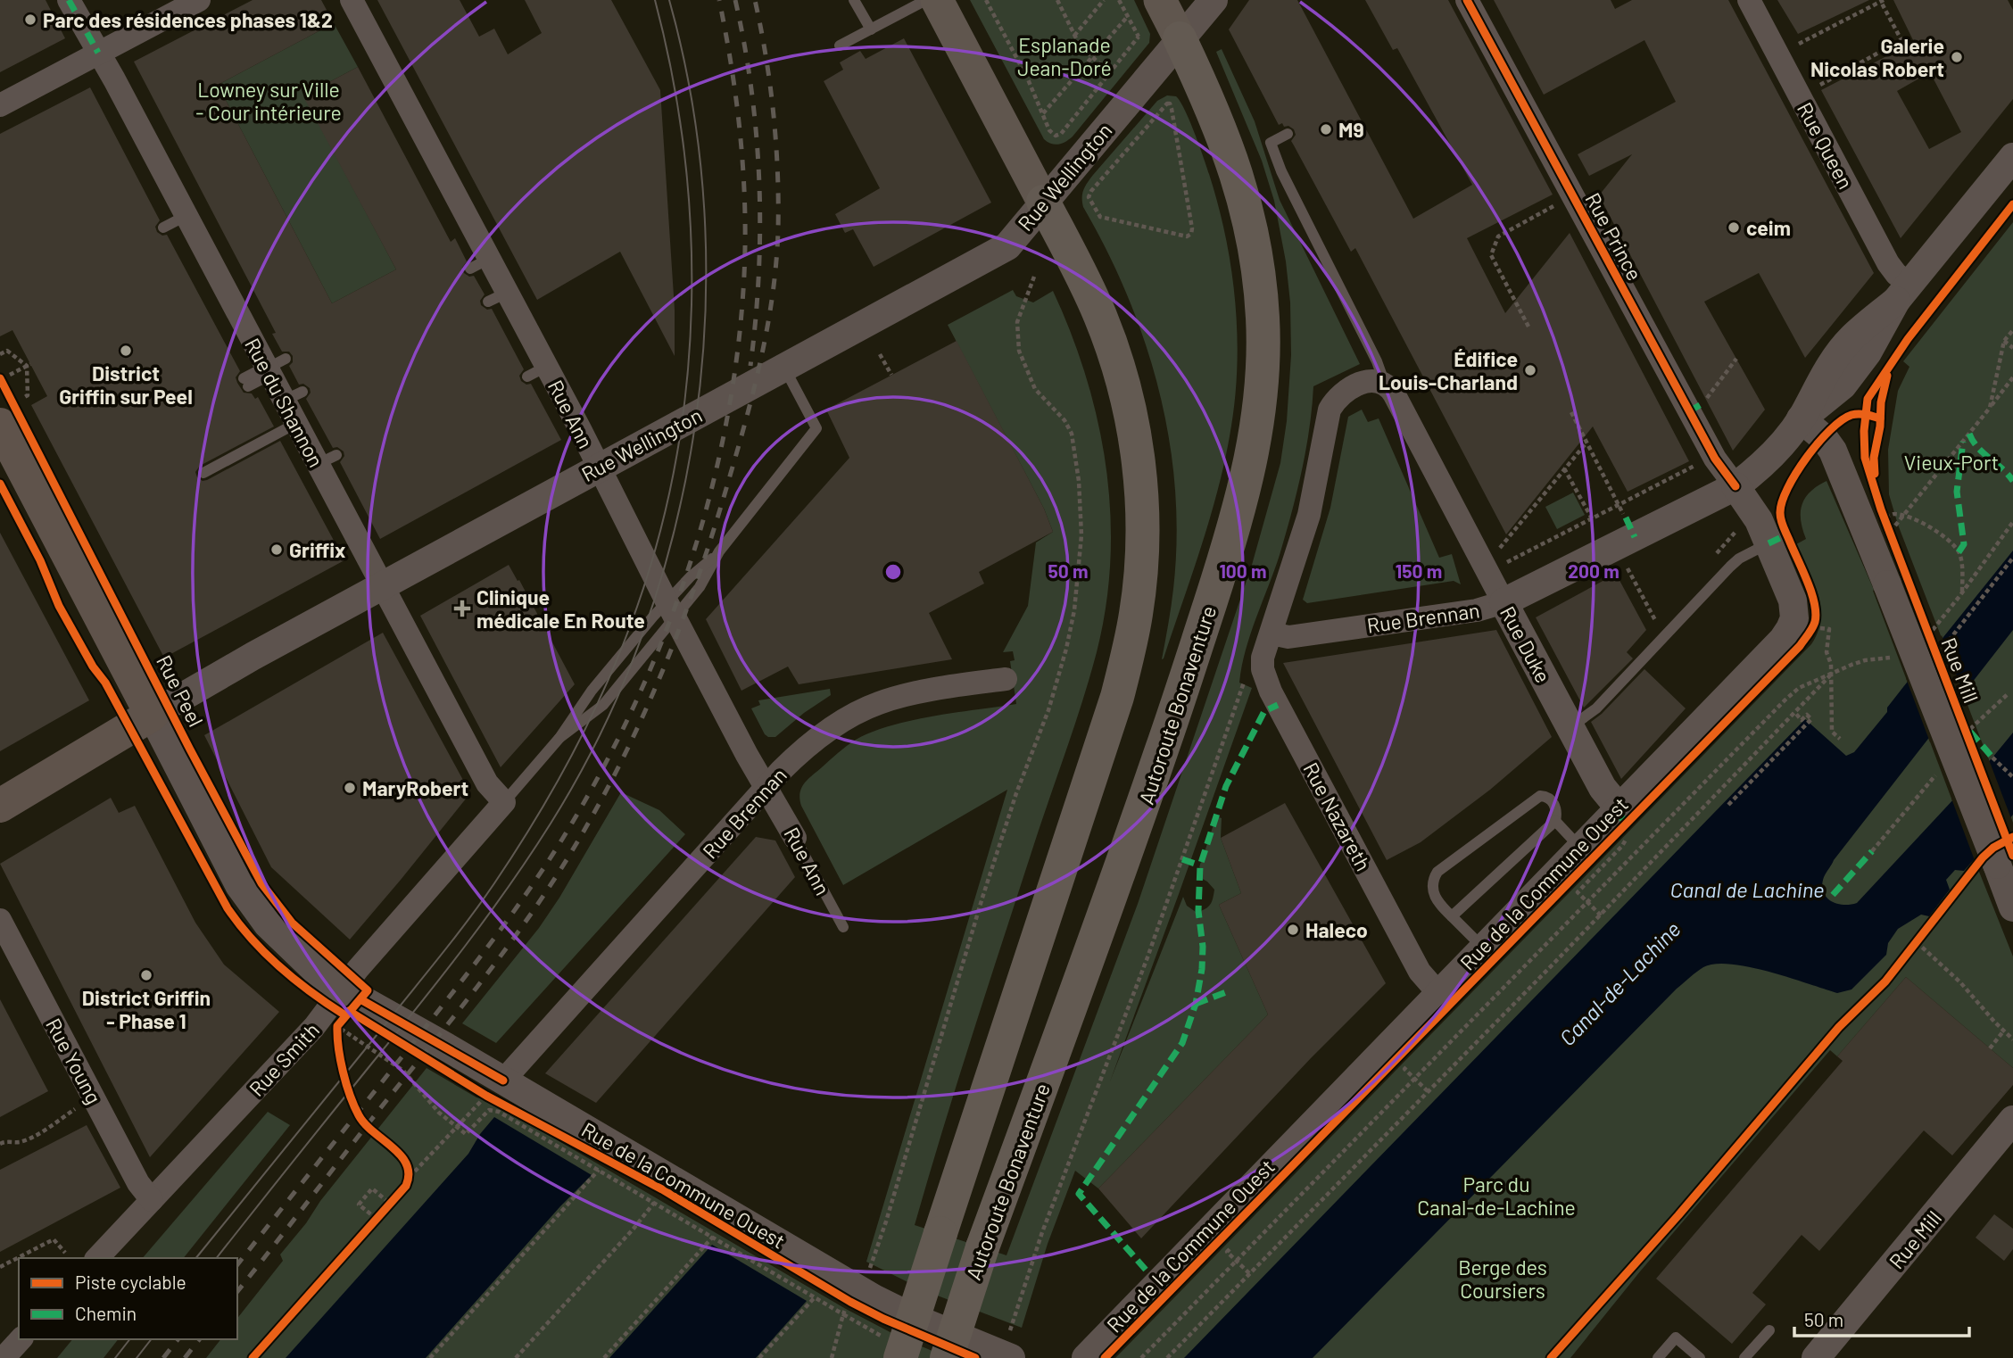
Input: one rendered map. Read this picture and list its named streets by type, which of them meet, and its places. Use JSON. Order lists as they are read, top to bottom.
{
  "streets": {
    "highway": ["Autoroute Bonaventure"],
    "main road": ["Rue Wellington", "Rue Peel"],
    "street": [
      "Rue Queen",
      "Rue Prince",
      "Rue du Shannon",
      "Rue Ann",
      "Rue Brennan",
      "Rue Duke",
      "Rue Mill",
      "Rue Nazareth",
      "Rue de la Commune Ouest",
      "Rue Smith",
      "Rue Young"
    ]
  },
  "crossings": [
    ["Rue Wellington", "Rue du Shannon"],
    ["Rue Wellington", "Rue Ann"],
    ["Rue Wellington", "Rue Peel"],
    ["Rue Wellington", "Autoroute Bonaventure"],
    ["Rue Prince", "Rue Brennan"],
    ["Rue Prince", "Rue de la Commune Ouest"],
    ["Rue du Shannon", "Rue Smith"],
    ["Rue Ann", "Rue Brennan"],
    ["Rue Ann", "Rue Smith"],
    ["Rue Brennan", "Rue Duke"],
    ["Rue Brennan", "Rue Nazareth"],
    ["Rue Brennan", "Rue de la Commune Ouest"],
    ["Rue Duke", "Rue de la Commune Ouest"],
    ["Rue Peel", "Rue de la Commune Ouest"],
    ["Rue Peel", "Rue Smith"],
    ["Rue Nazareth", "Rue de la Commune Ouest"],
    ["Rue de la Commune Ouest", "Rue Smith"],
    ["Rue Smith", "Rue Young"]
  ],
  "water": ["Canal de Lachine", "Canal-de-Lachine"],
  "parks": [
    "Esplanade Jean-Doré",
    "Lowney sur Ville - Cour intérieure",
    "Vieux-Port",
    "Parc du Canal-de-Lachine",
    "Berge des Coursiers"
  ],
  "places": {
    "other": [
      "Parc des résidences phases 1&2",
      "Galerie Nicolas Robert",
      "M9",
      "ceim",
      "District Griffin sur Peel",
      "Édifice Louis-Charland",
      "Griffix",
      "MaryRobert",
      "Haleco",
      "District Griffin - Phase 1"
    ],
    "health": ["Clinique médicale En Route"]
  },
  "legend": ["Piste cyclable", "Chemin"],
  "scale_bar": "50 m",
  "rings": [
    "50 m",
    "100 m",
    "150 m",
    "200 m"
  ]
}
